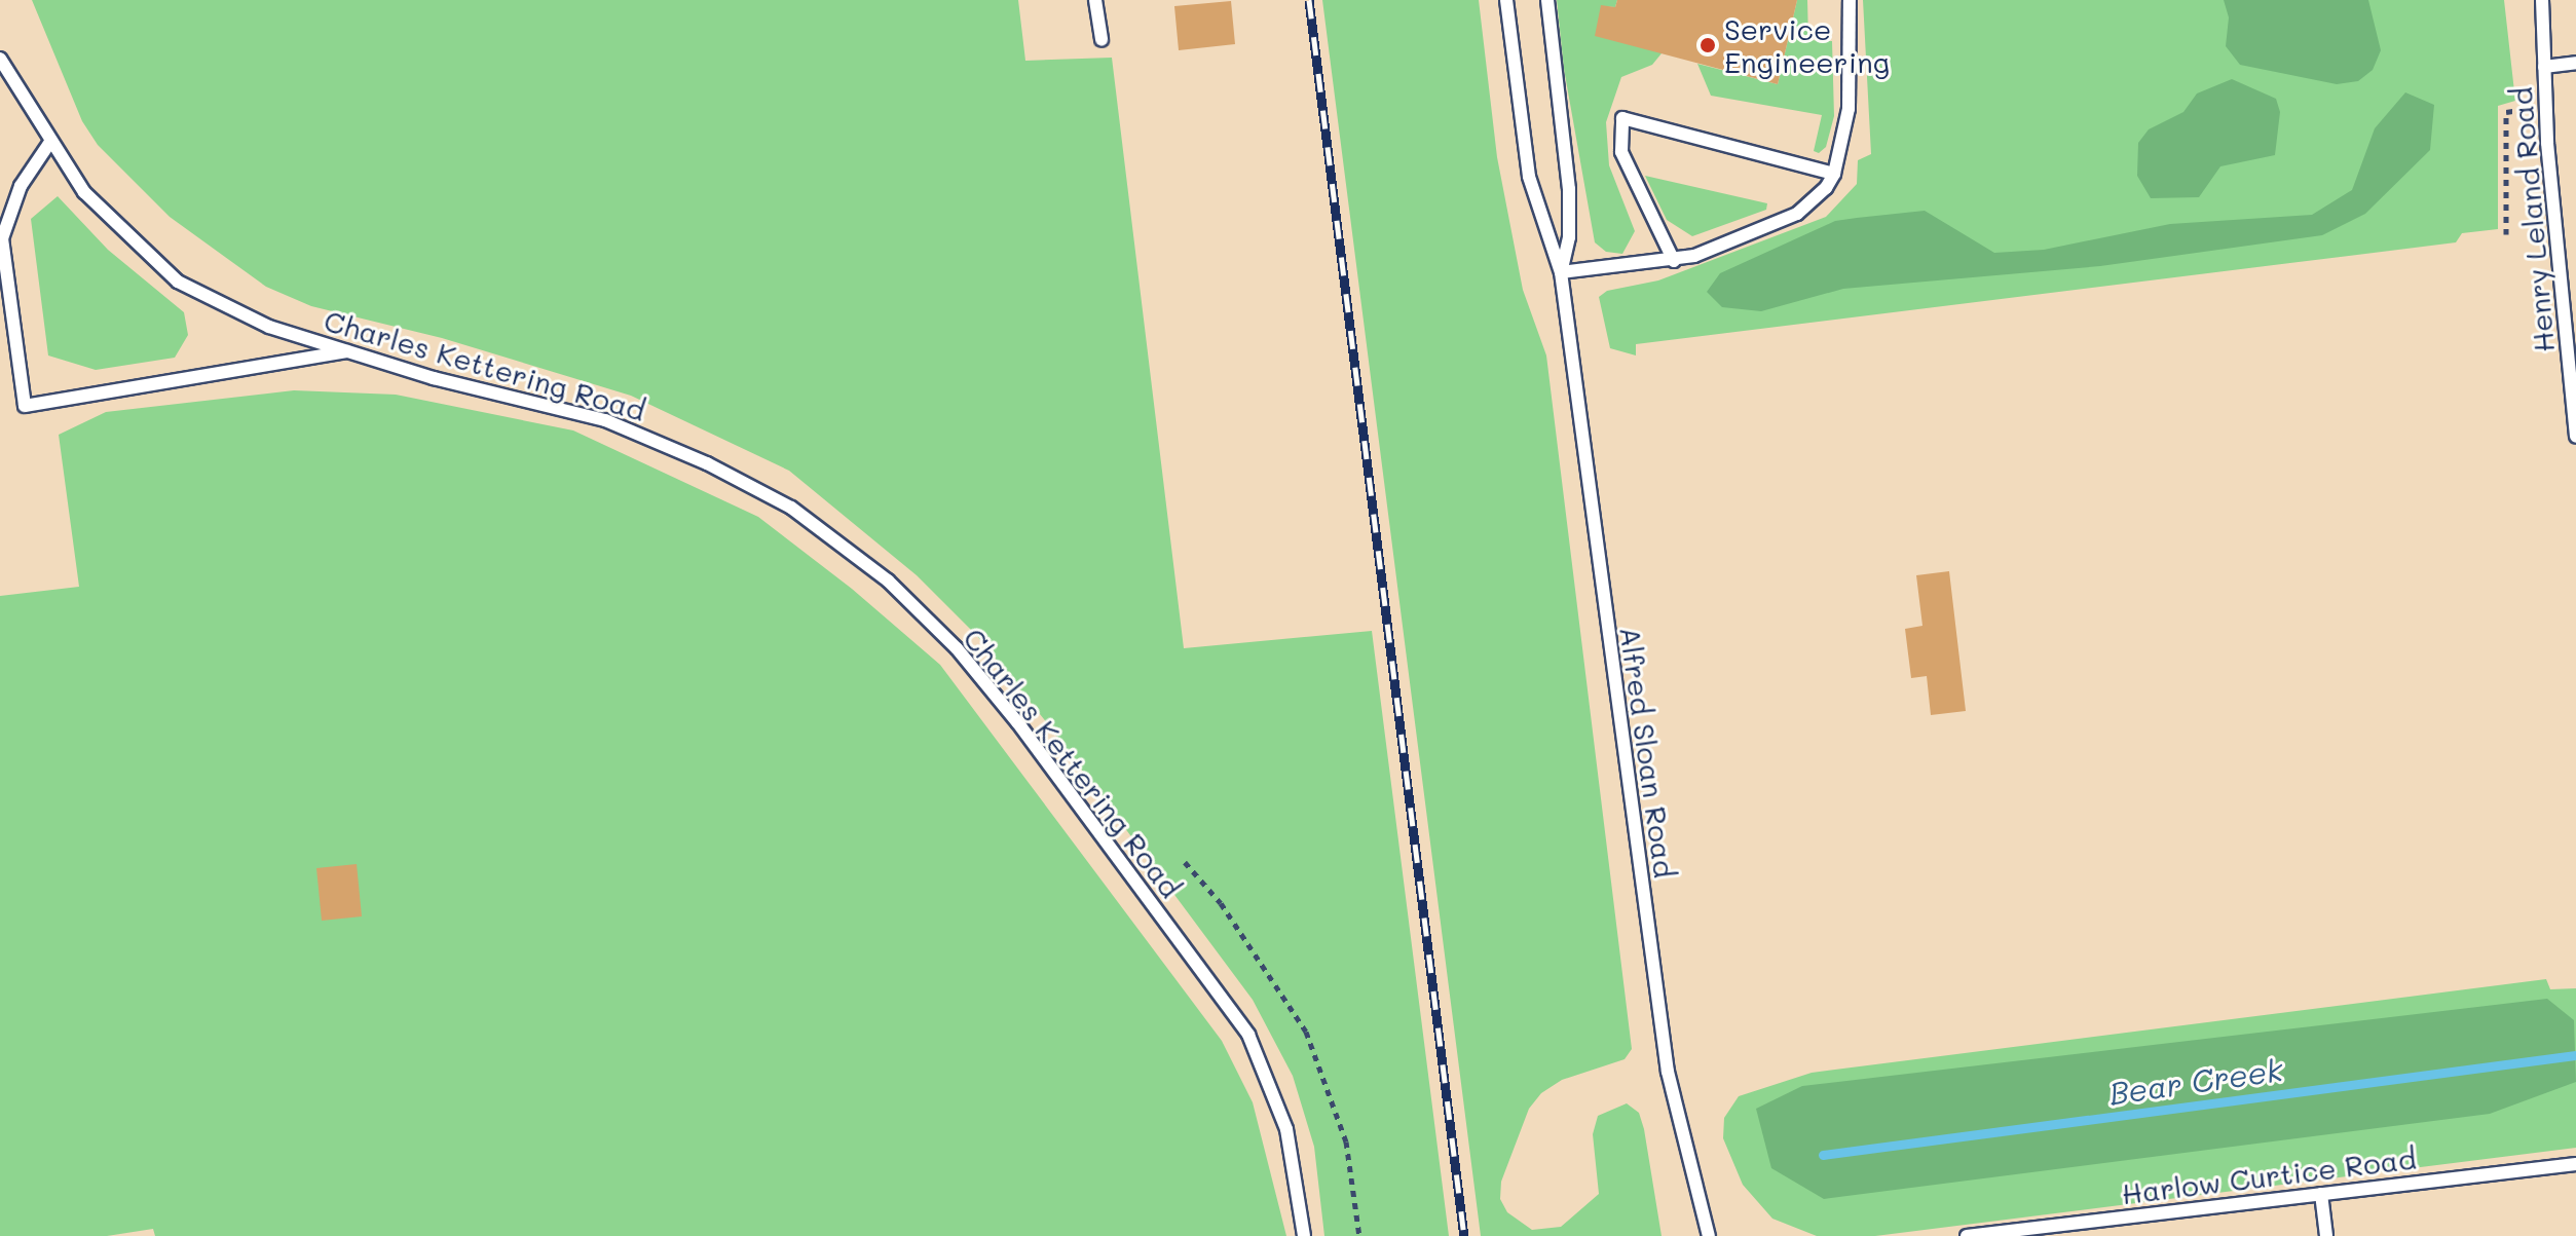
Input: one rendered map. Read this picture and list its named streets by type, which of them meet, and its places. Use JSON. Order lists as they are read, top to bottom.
{
  "streets": {
    "lane": [
      "Henry Leland Road",
      "Charles Kettering Road",
      "Alfred Sloan Road",
      "Harlow Curtice Road"
    ]
  },
  "water": ["Bear Creek"],
  "places": ["Service Engineering"]
}
